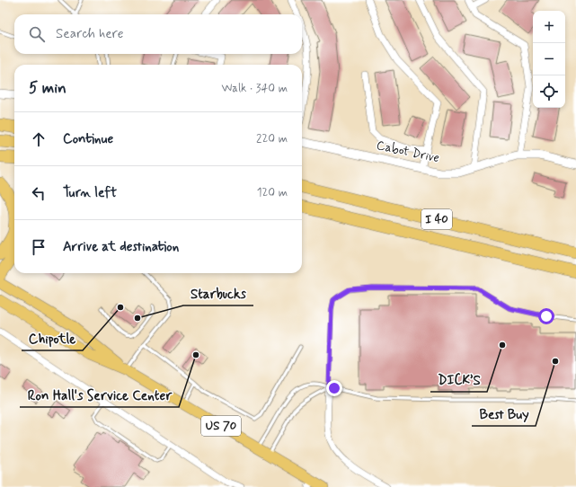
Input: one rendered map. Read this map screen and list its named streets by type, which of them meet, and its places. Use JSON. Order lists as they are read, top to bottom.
{
  "streets": {
    "highway": ["I 40"],
    "main road": ["US 70"],
    "street": ["Cabot Drive"]
  },
  "places": [
    "Chipotle",
    "Starbucks",
    "DICK’S",
    "Ron Hall's Service Center",
    "Best Buy"
  ],
  "page": {
    "map_buttons": ["+", "−"],
    "search": "Search here",
    "heading": ["5 min", "Walk · 340 m"],
    "list": [
      ["Continue", "220 m"],
      ["Turn left", "120 m"],
      "Arrive at destination"
    ]
  }
}
